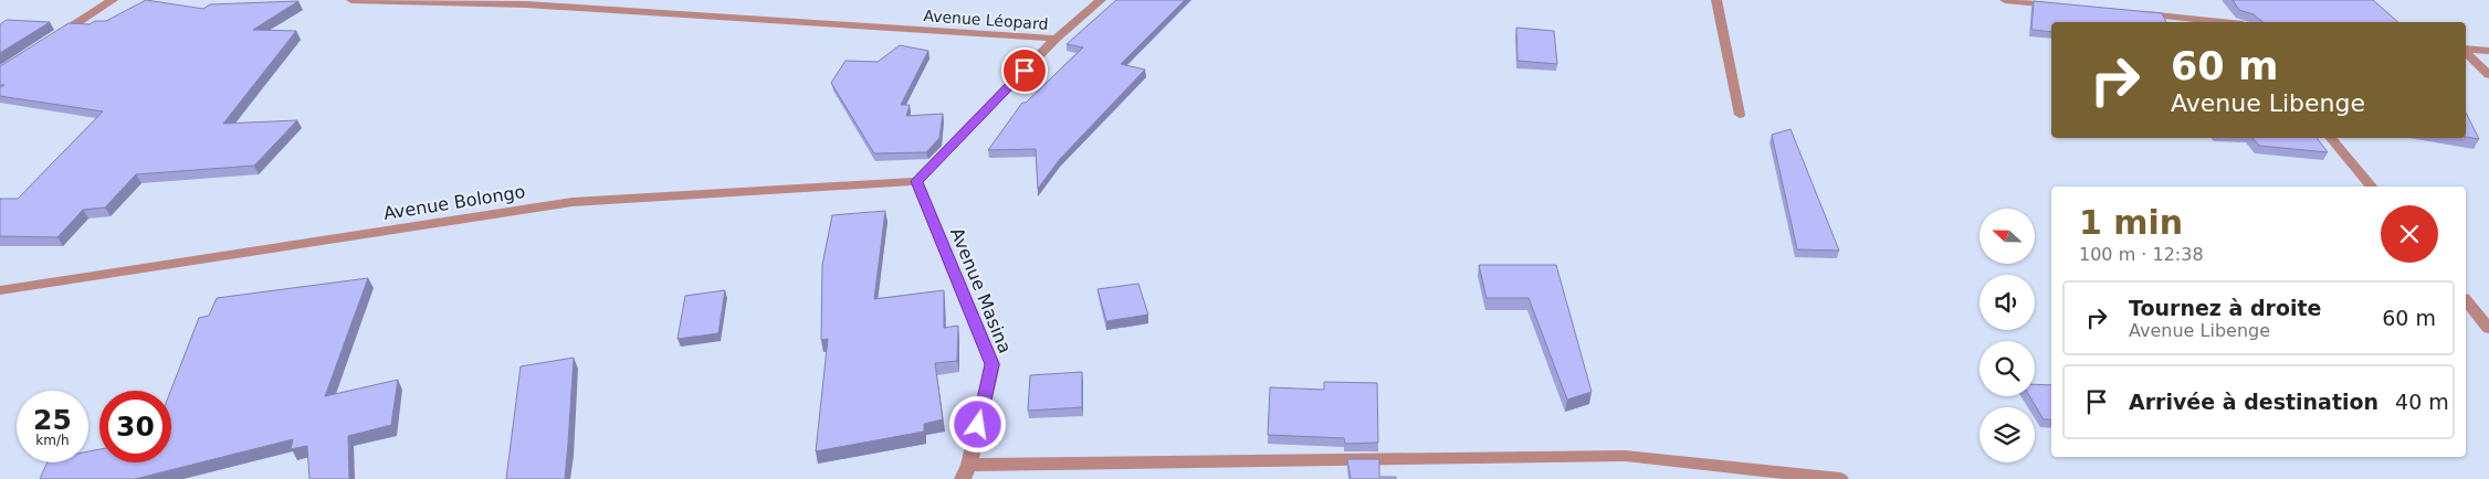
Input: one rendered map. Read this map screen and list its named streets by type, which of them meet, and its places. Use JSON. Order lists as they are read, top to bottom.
{
  "streets": {
    "street": ["Avenue Léopard", "Avenue Bolongo", "Avenue Masina"]
  },
  "crossings": [
    ["Avenue Bolongo", "Avenue Masina"]
  ],
  "north": "left",
  "page": {
    "turn": ["60 m", "Avenue Libenge"],
    "heading": ["1 min", "100 m · 12:38"],
    "list": [
      {
        "name": "Tournez à droite",
        "note": "Avenue Libenge",
        "value": "60 m"
      },
      {
        "name": "Arrivée à destination",
        "value": "40 m"
      }
    ],
    "speed": "25 km/h",
    "limit": "30"
  }
}
